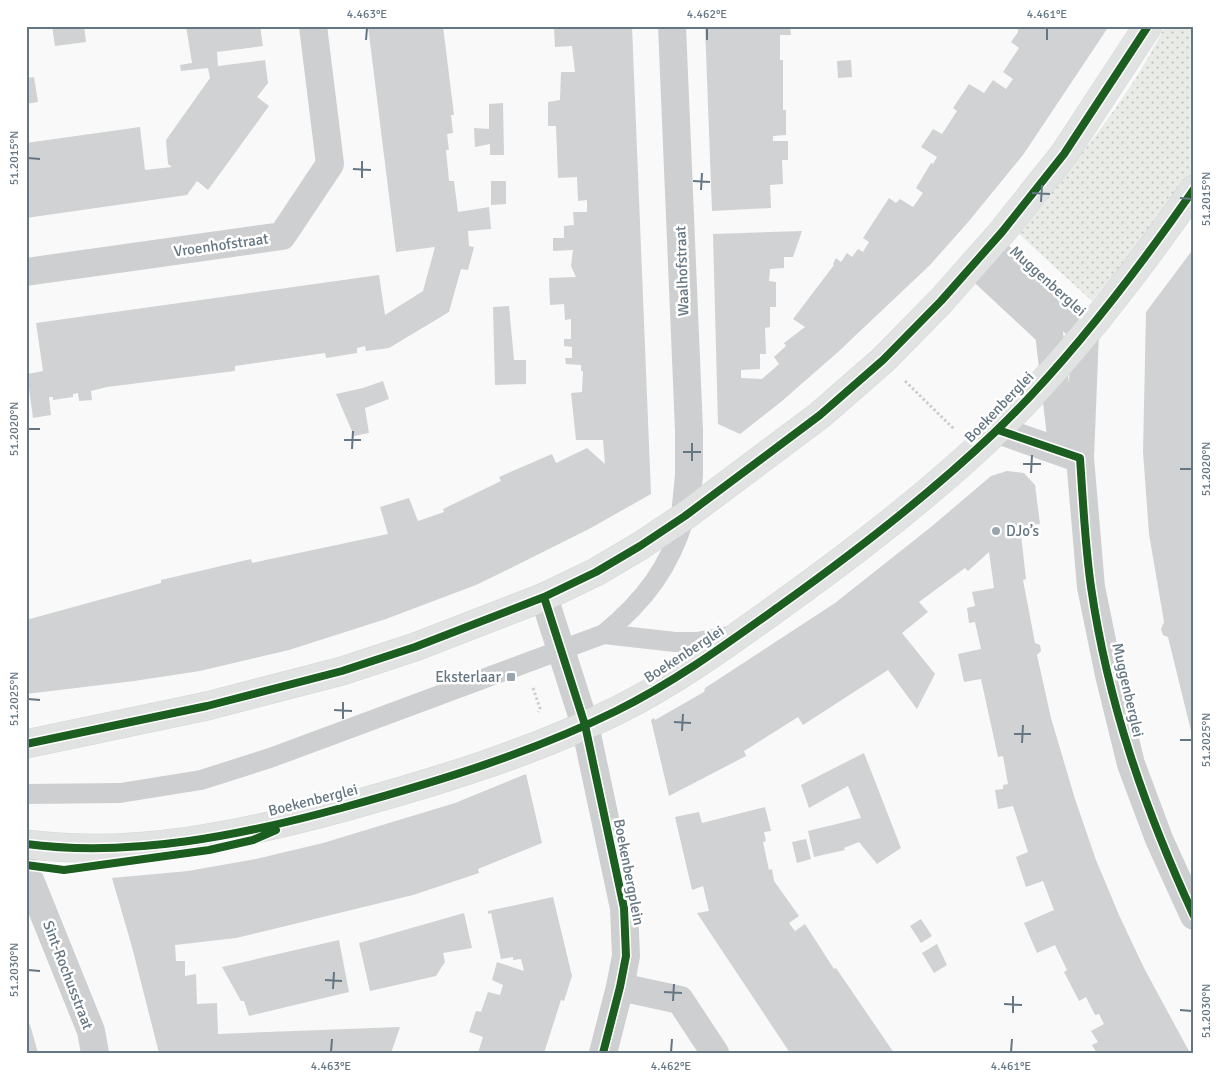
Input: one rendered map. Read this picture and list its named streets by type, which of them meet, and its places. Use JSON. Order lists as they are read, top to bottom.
{
  "streets": {
    "street": [
      "Vroenhofstraat",
      "Waalhofstraat",
      "Muggenberglei",
      "Boekenberglei",
      "Boekenbergplein",
      "Sint-Rochusstraat"
    ]
  },
  "crossings": [
    ["Muggenberglei", "Boekenberglei"],
    ["Boekenberglei", "Boekenbergplein"]
  ],
  "places": {
    "other": ["DJo’s"],
    "transit": ["Eksterlaar"]
  },
  "coordinates": [
    "4.463°E",
    "4.462°E",
    "4.461°E",
    "51.2015°N",
    "51.2020°N",
    "51.2025°N",
    "51.2030°N"
  ]
}
